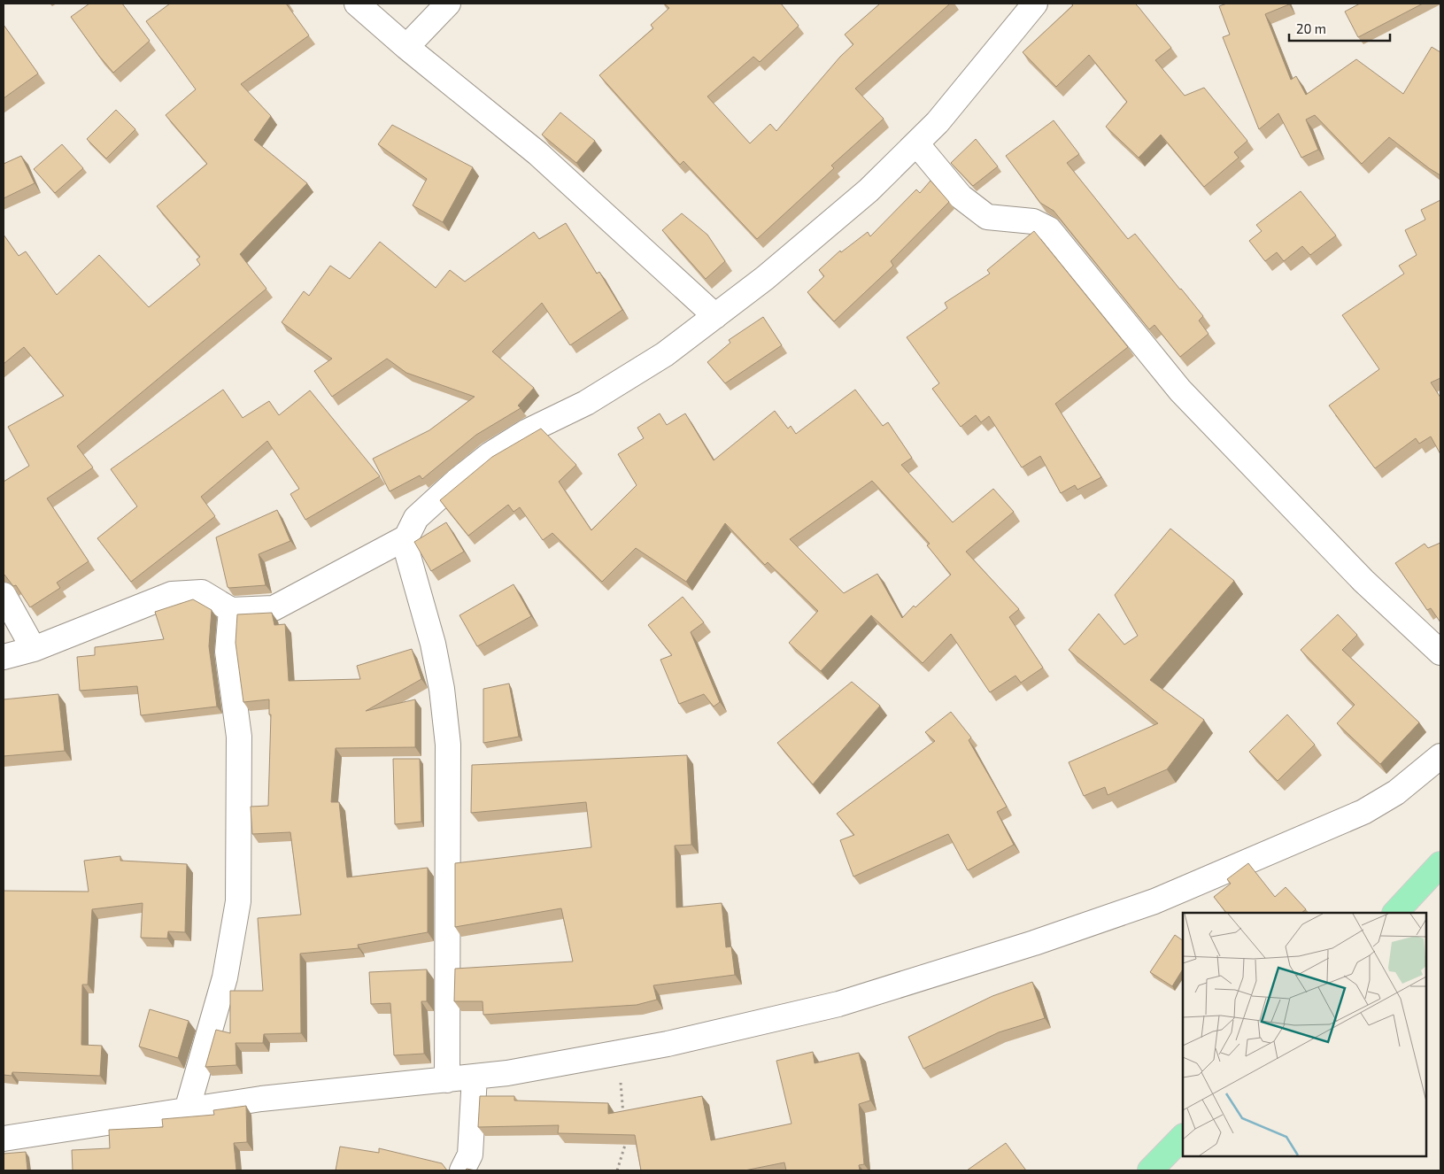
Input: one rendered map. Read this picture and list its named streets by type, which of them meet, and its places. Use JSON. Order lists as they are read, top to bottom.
{
  "scale_bar": "20 m"
}
